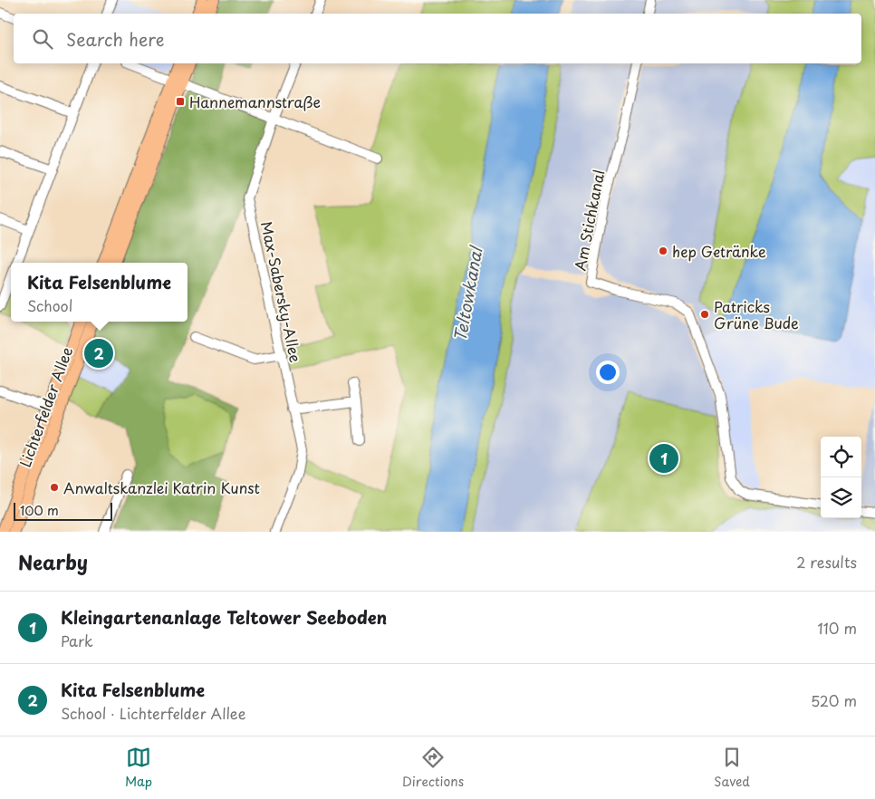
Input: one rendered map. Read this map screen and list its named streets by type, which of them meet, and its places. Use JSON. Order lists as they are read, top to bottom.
{
  "streets": {
    "main road": ["Lichterfelder Allee"],
    "street": ["Am Stichkanal", "Max-Sabersky-Allee"]
  },
  "water": ["Teltowkanal"],
  "places": {
    "transit": ["Hannemannstraße"],
    "other": ["hep Getränke", "Patricks Grüne Bude", "Anwaltskanzlei Katrin Kunst"]
  },
  "scale_bar": "100 m",
  "page": {
    "search": "Search here",
    "popup": ["Kita Felsenblume", "School"],
    "pins": ["2", "1"],
    "scale": "100 m",
    "heading": ["Nearby", "2 results"],
    "list": [
      {
        "mark": "1",
        "name": "Kleingartenanlage Teltower Seeboden",
        "note": "Park",
        "value": "110 m"
      },
      {
        "mark": "2",
        "name": "Kita Felsenblume",
        "note": "School · Lichterfelder Allee",
        "value": "520 m"
      }
    ],
    "nav": ["Map", "Directions", "Saved"]
  }
}
